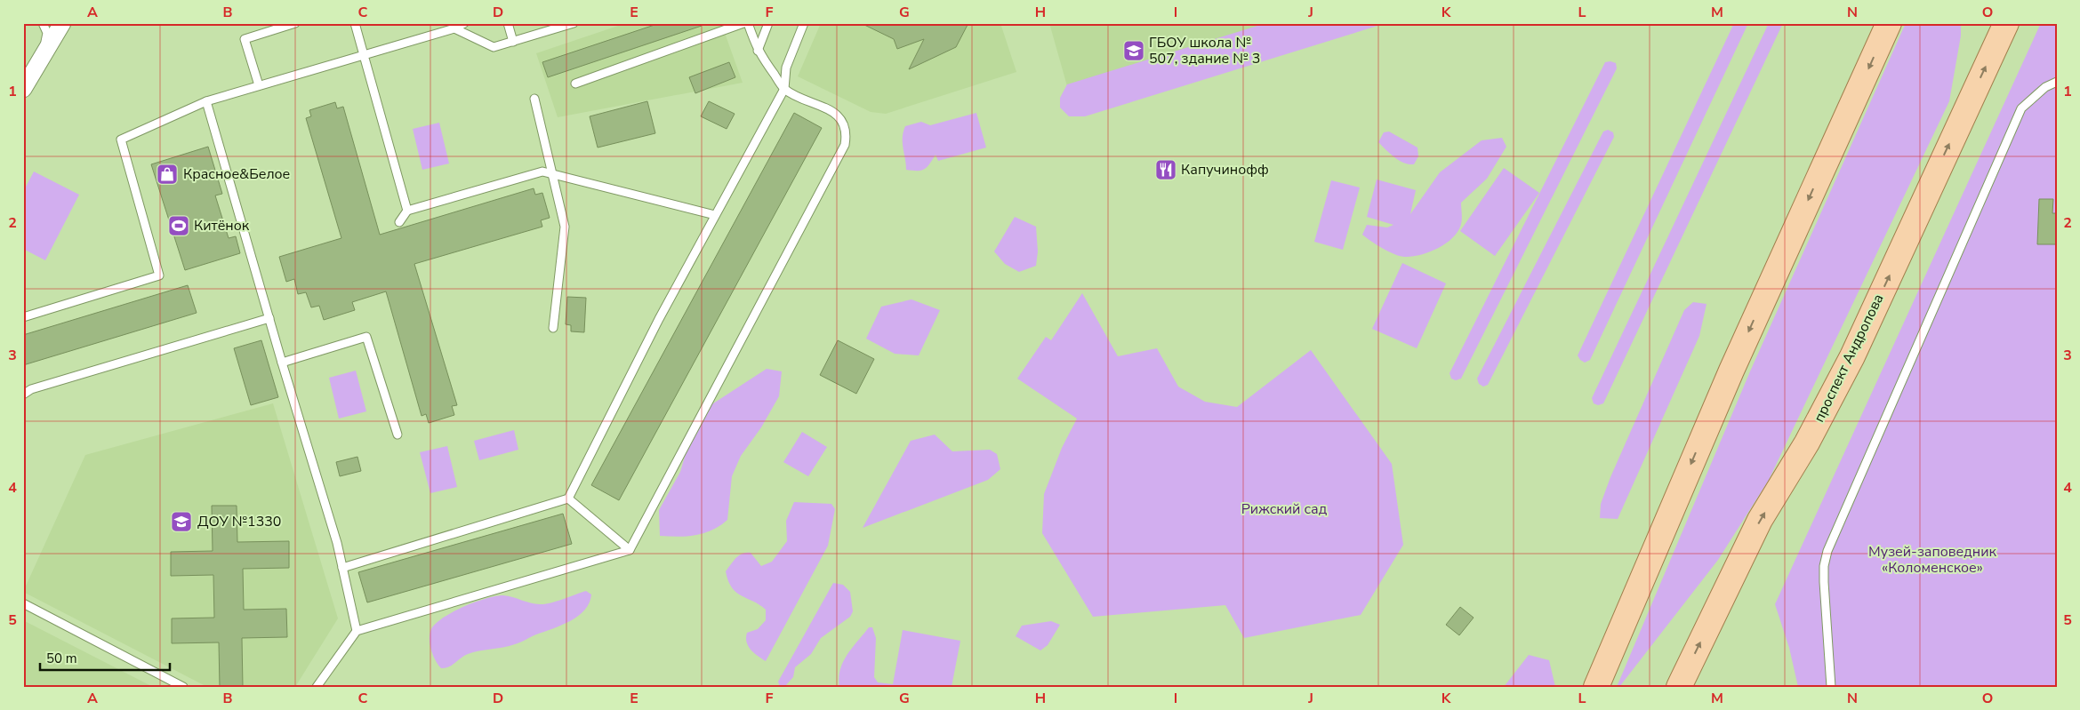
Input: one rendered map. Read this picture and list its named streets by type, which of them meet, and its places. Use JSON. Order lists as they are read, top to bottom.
{
  "streets": {
    "main road": ["проспект Андропова"]
  },
  "parks": ["Рижский сад", "Музей-заповедник «Коломенское»"],
  "places": {
    "school or university": ["ГБОУ школа № 507, здание № 3", "ДОУ №1330"],
    "restaurant": ["Капучинофф"],
    "shop": ["Красное&Белое"],
    "sports": ["Китёнок"]
  },
  "scale_bar": "50 m",
  "grid": {
    "columns": [
      "A",
      "B",
      "C",
      "D",
      "E",
      "F",
      "G",
      "H",
      "I",
      "J",
      "K",
      "L",
      "M",
      "N",
      "O"
    ],
    "rows": [
      "1",
      "2",
      "3",
      "4",
      "5"
    ]
  }
}
